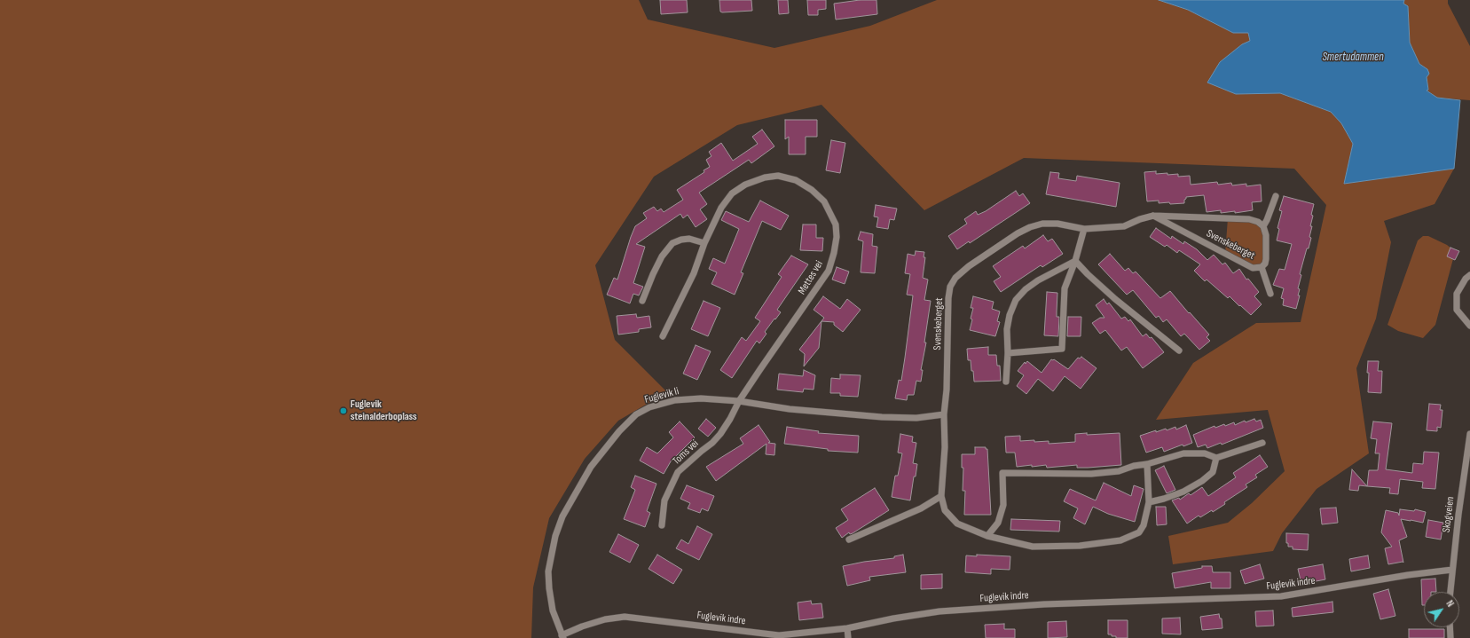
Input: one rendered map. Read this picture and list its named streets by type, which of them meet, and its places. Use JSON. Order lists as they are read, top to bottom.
{
  "streets": {
    "street": [
      "Svenskeberget",
      "Mettes vei",
      "Fuglevik li",
      "Toms vei",
      "Skogveien",
      "Fuglevik indre"
    ]
  },
  "crossings": [
    ["Svenskeberget", "Fuglevik li"],
    ["Mettes vei", "Fuglevik li"],
    ["Mettes vei", "Toms vei"],
    ["Fuglevik li", "Toms vei"],
    ["Fuglevik li", "Fuglevik indre"],
    ["Skogveien", "Fuglevik indre"]
  ],
  "water": ["Smertudammen"],
  "places": ["Fuglevik steinalderboplass"],
  "north": "top right"
}
